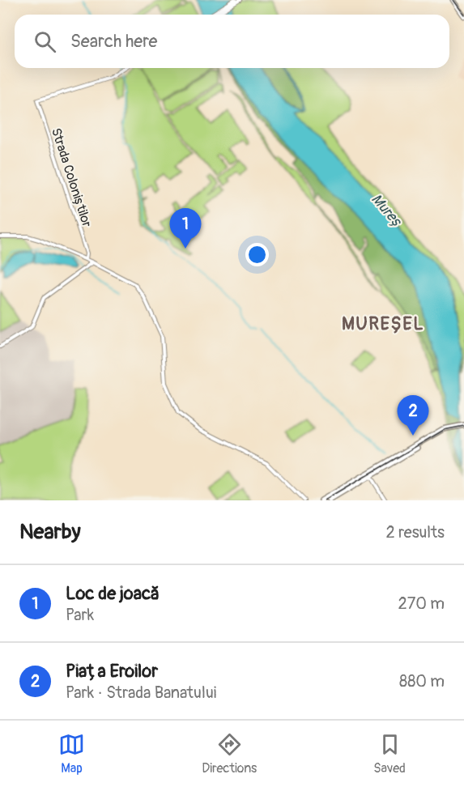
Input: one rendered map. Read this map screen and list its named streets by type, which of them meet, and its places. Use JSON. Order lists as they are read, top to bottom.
{
  "streets": {
    "street": ["Strada Coloniștilor"]
  },
  "districts": ["MUREȘEL"],
  "water": ["Mureș"],
  "page": {
    "search": "Search here",
    "pins": ["1", "2"],
    "heading": ["Nearby", "2 results"],
    "list": [
      {
        "mark": "1",
        "name": "Loc de joacă",
        "note": "Park",
        "value": "270 m"
      },
      {
        "mark": "2",
        "name": "Piața Eroilor",
        "note": "Park · Strada Banatului",
        "value": "880 m"
      }
    ],
    "nav": ["Map", "Directions", "Saved"]
  }
}
